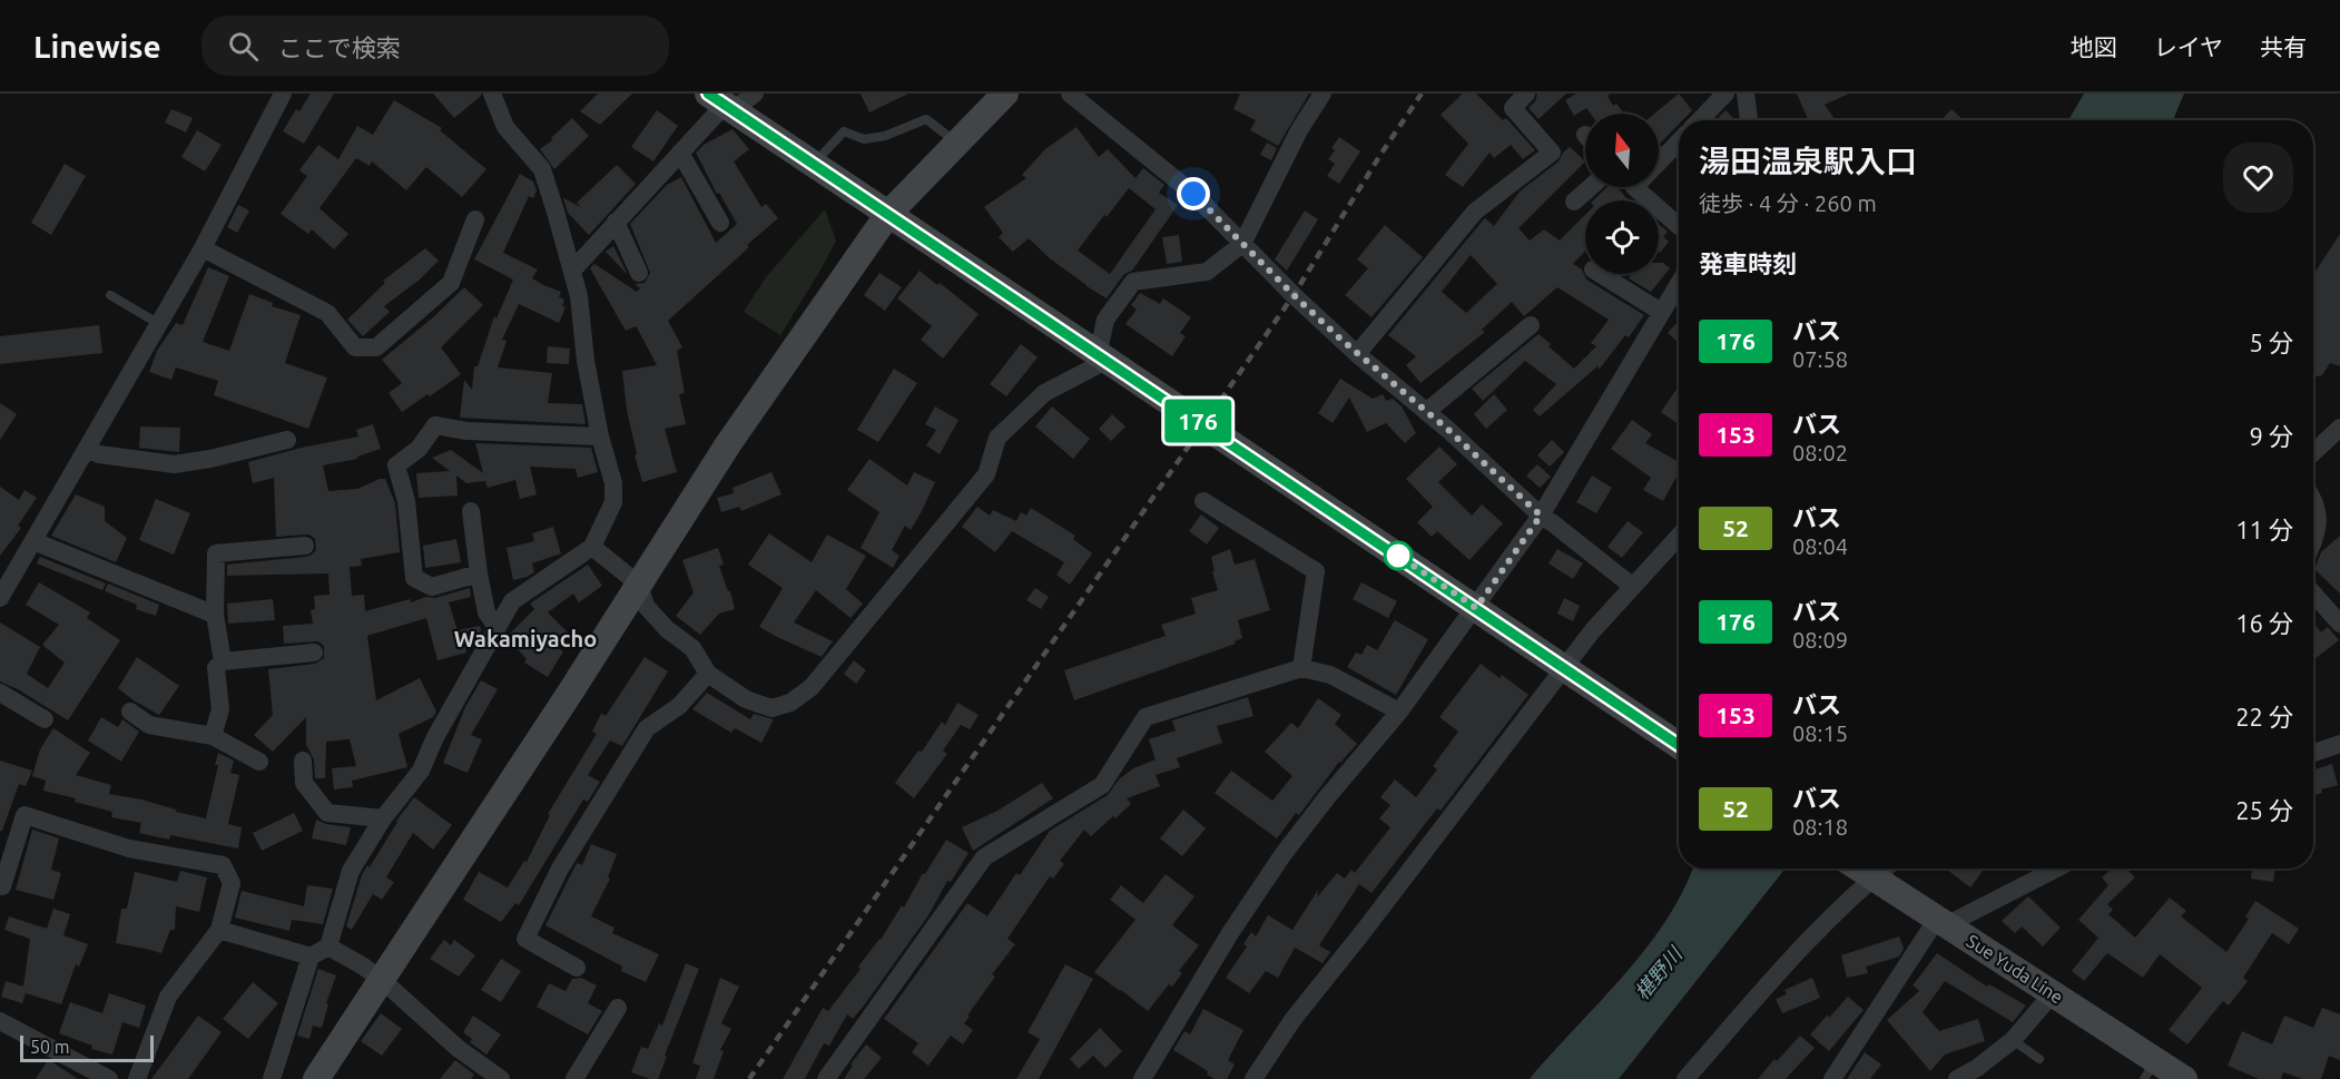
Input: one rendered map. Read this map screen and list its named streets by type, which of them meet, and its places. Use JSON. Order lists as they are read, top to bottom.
{
  "streets": {
    "main road": ["Sue Yuda Line"]
  },
  "districts": ["Wakamiyacho"],
  "water": ["椹野川"],
  "lines": ["bus line 176"],
  "scale_bar": "50 m",
  "north": "top",
  "page": {
    "header": "Linewise",
    "search": "ここで検索",
    "nav": ["地図", "レイヤ", "共有"],
    "on_map": "176",
    "heading": [
      ["湯田温泉駅入口", "徒歩 · 4 分 · 260 m"],
      "発車時刻"
    ],
    "list": [
      {
        "mark": "176",
        "name": "バス",
        "note": "07:58",
        "value": "5 分"
      },
      {
        "mark": "153",
        "name": "バス",
        "note": "08:02",
        "value": "9 分"
      },
      {
        "mark": "52",
        "name": "バス",
        "note": "08:04",
        "value": "11 分"
      },
      {
        "mark": "176",
        "name": "バス",
        "note": "08:09",
        "value": "16 分"
      },
      {
        "mark": "153",
        "name": "バス",
        "note": "08:15",
        "value": "22 分"
      },
      {
        "mark": "52",
        "name": "バス",
        "note": "08:18",
        "value": "25 分"
      }
    ],
    "scale": "50 m"
  }
}
